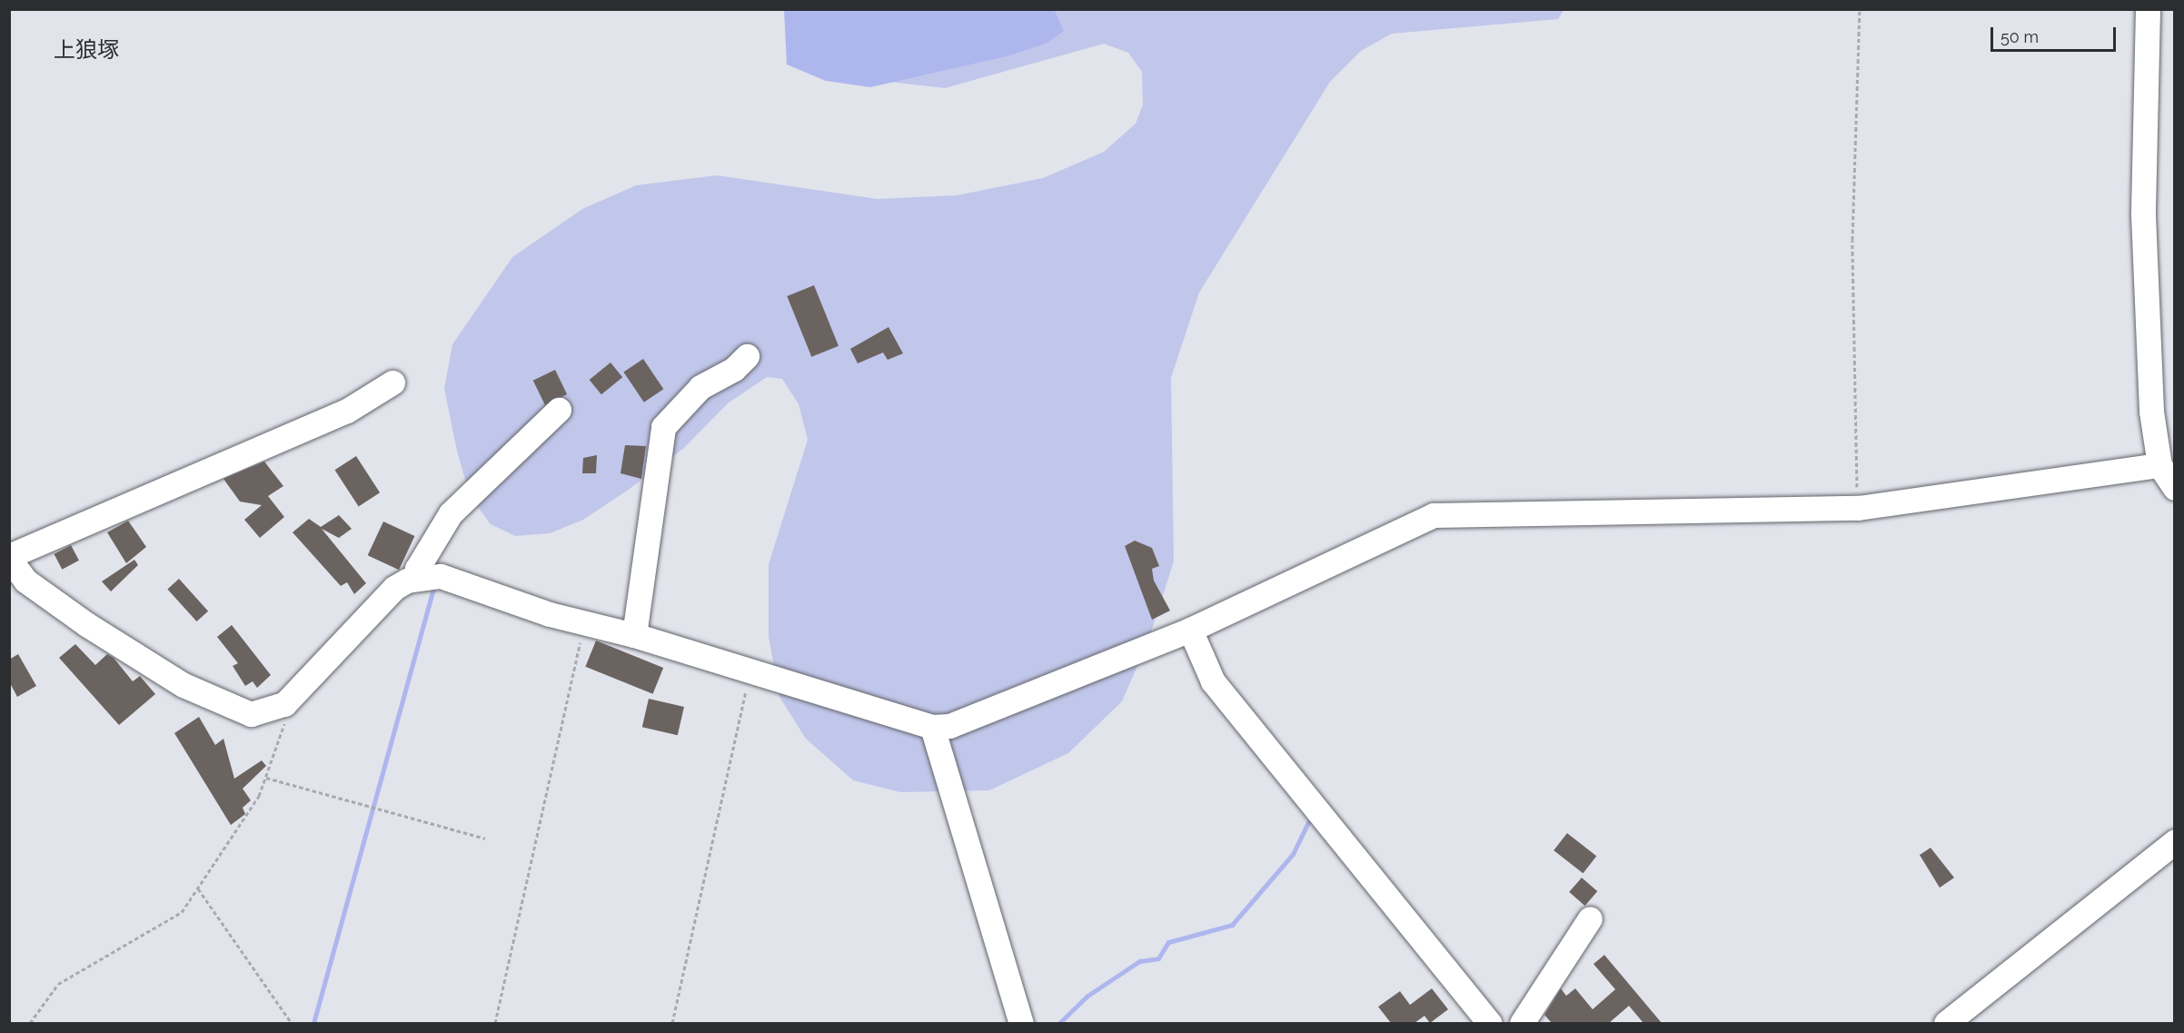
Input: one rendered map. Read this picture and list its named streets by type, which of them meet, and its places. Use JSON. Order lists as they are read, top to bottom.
{
  "districts": ["上狼塚"],
  "scale_bar": "50 m"
}
